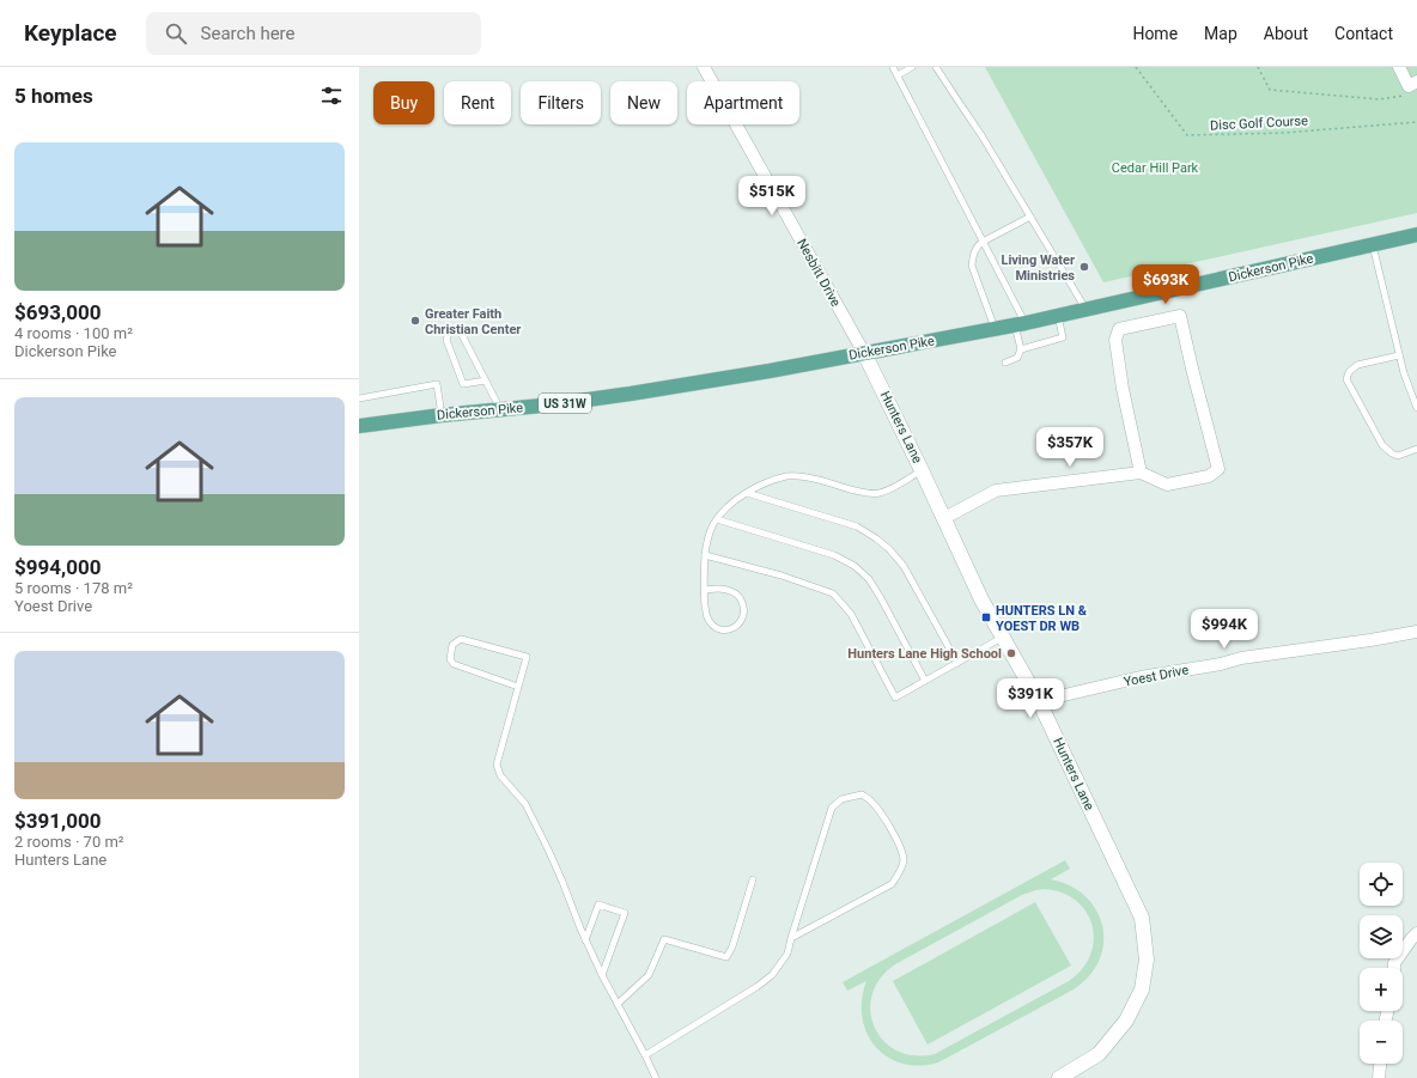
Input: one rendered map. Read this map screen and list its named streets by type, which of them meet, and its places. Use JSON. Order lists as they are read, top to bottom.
{
  "streets": {
    "main road": ["Dickerson Pike", "US 31W"],
    "street": ["Nesbitt Drive", "Hunters Lane", "Yoest Drive"],
    "path": ["Disc Golf Course"]
  },
  "crossings": [
    ["Dickerson Pike", "Nesbitt Drive"],
    ["Dickerson Pike", "Hunters Lane"],
    ["Nesbitt Drive", "Hunters Lane"],
    ["Hunters Lane", "Yoest Drive"]
  ],
  "parks": ["Cedar Hill Park"],
  "places": {
    "other": ["Living Water Ministries", "Greater Faith Christian Center", "Hunters Lane High School"],
    "transit": ["HUNTERS LN & YOEST DR WB"]
  },
  "page": {
    "header": "Keyplace",
    "search": "Search here",
    "nav": [
      "Home",
      "Map",
      "About",
      "Contact"
    ],
    "heading": "5 homes",
    "chip": [
      "Buy",
      "Rent",
      "Filters",
      "New",
      "Apartment"
    ],
    "list": [
      {
        "name": "$693,000",
        "note": "4 rooms · 100 m² · Dickerson Pike"
      },
      {
        "name": "$994,000",
        "note": "5 rooms · 178 m² · Yoest Drive"
      },
      {
        "name": "$391,000",
        "note": "2 rooms · 70 m² · Hunters Lane"
      }
    ],
    "price": [
      "$515K",
      "$693K",
      "$357K",
      "$994K",
      "$391K"
    ],
    "map_buttons": ["+", "−"]
  }
}
